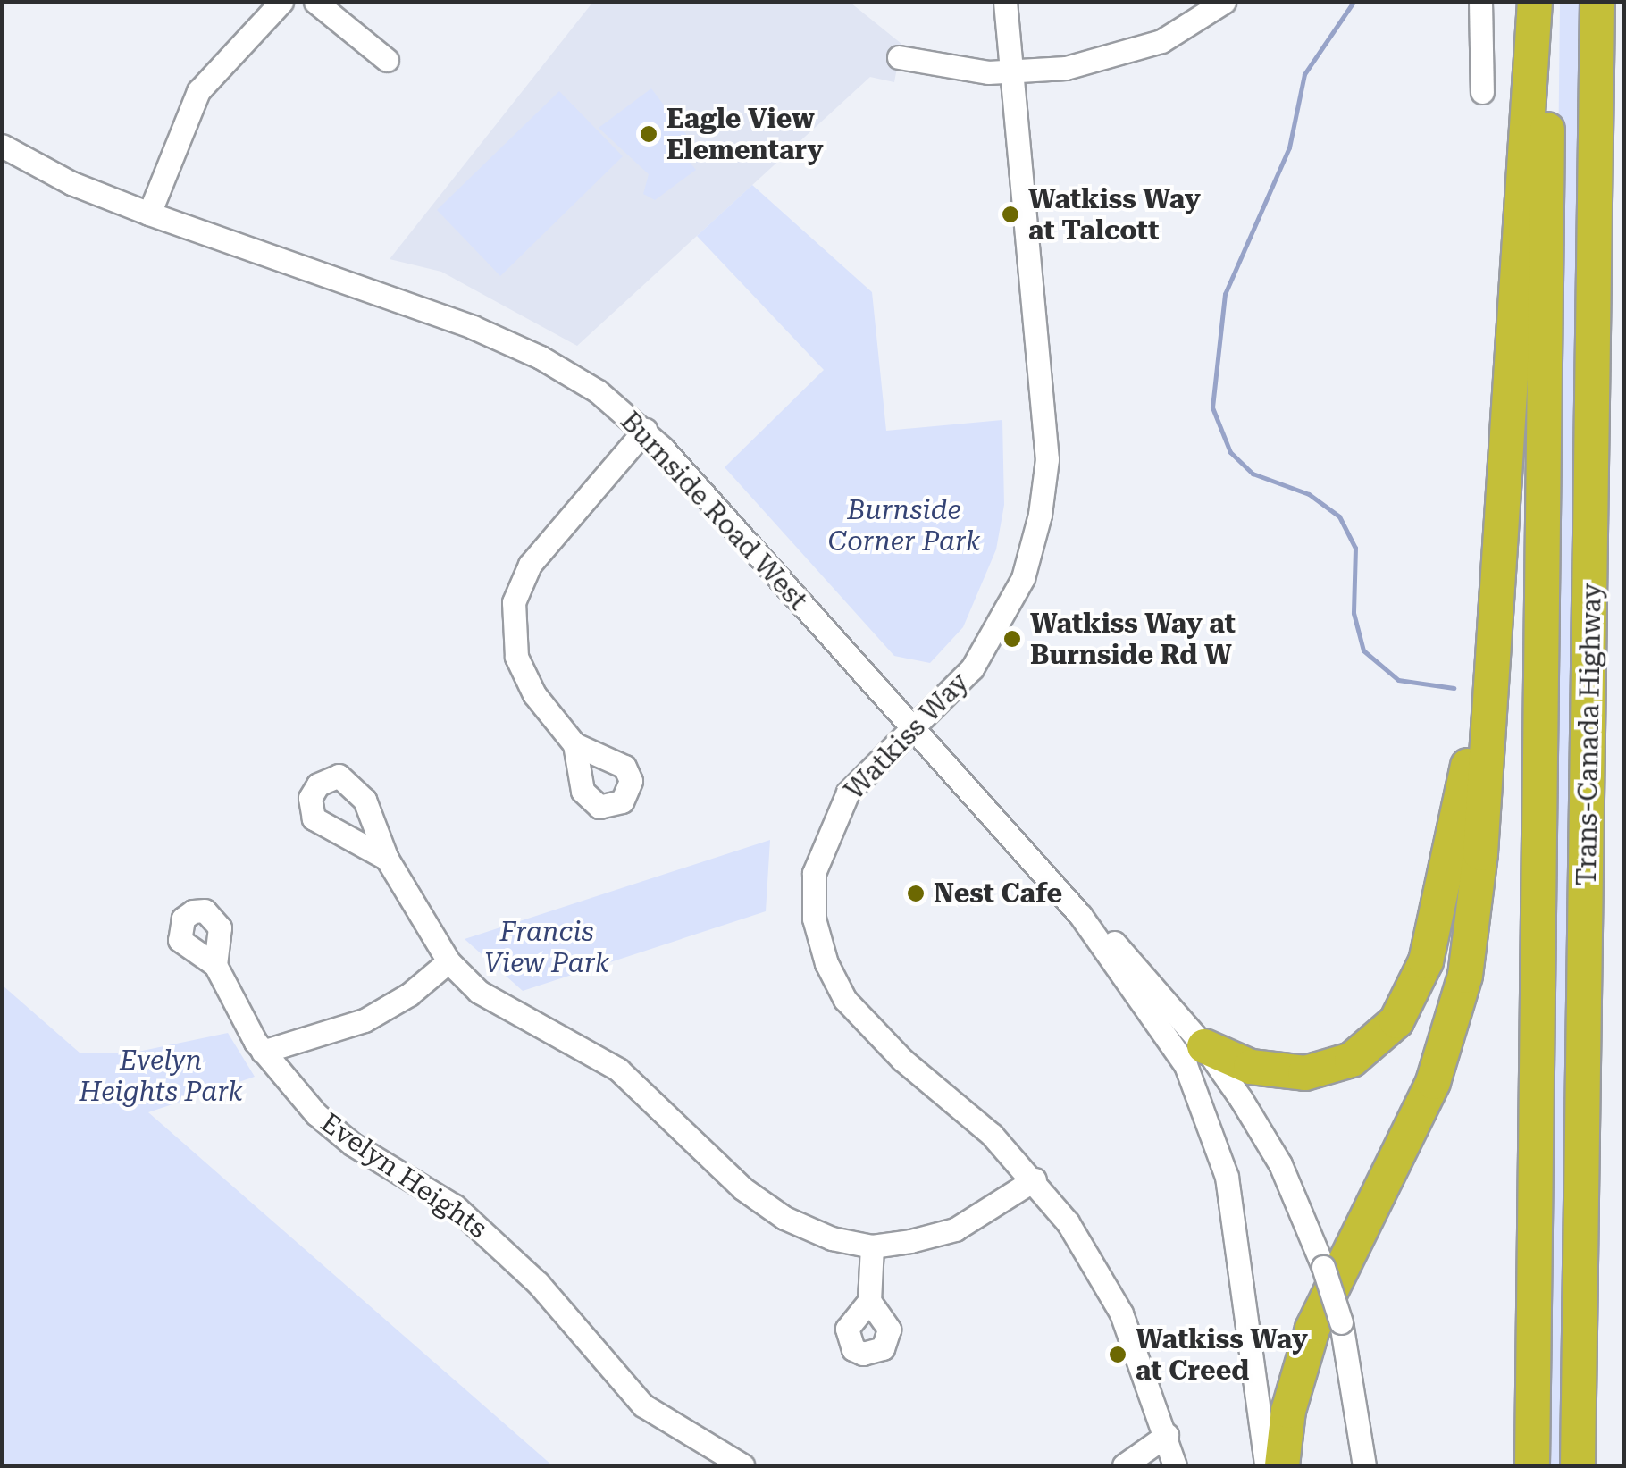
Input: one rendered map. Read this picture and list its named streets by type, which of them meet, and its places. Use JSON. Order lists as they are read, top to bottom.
{
  "streets": {
    "highway": ["Trans-Canada Highway"],
    "street": ["Burnside Road West", "Watkiss Way", "Evelyn Heights"]
  },
  "crossings": [
    ["Burnside Road West", "Watkiss Way"]
  ],
  "parks": ["Burnside Corner Park", "Francis View Park", "Evelyn Heights Park"],
  "places": [
    "Eagle View Elementary",
    "Watkiss Way at Talcott",
    "Watkiss Way at Burnside Rd W",
    "Nest Cafe",
    "Watkiss Way at Creed"
  ]
}
